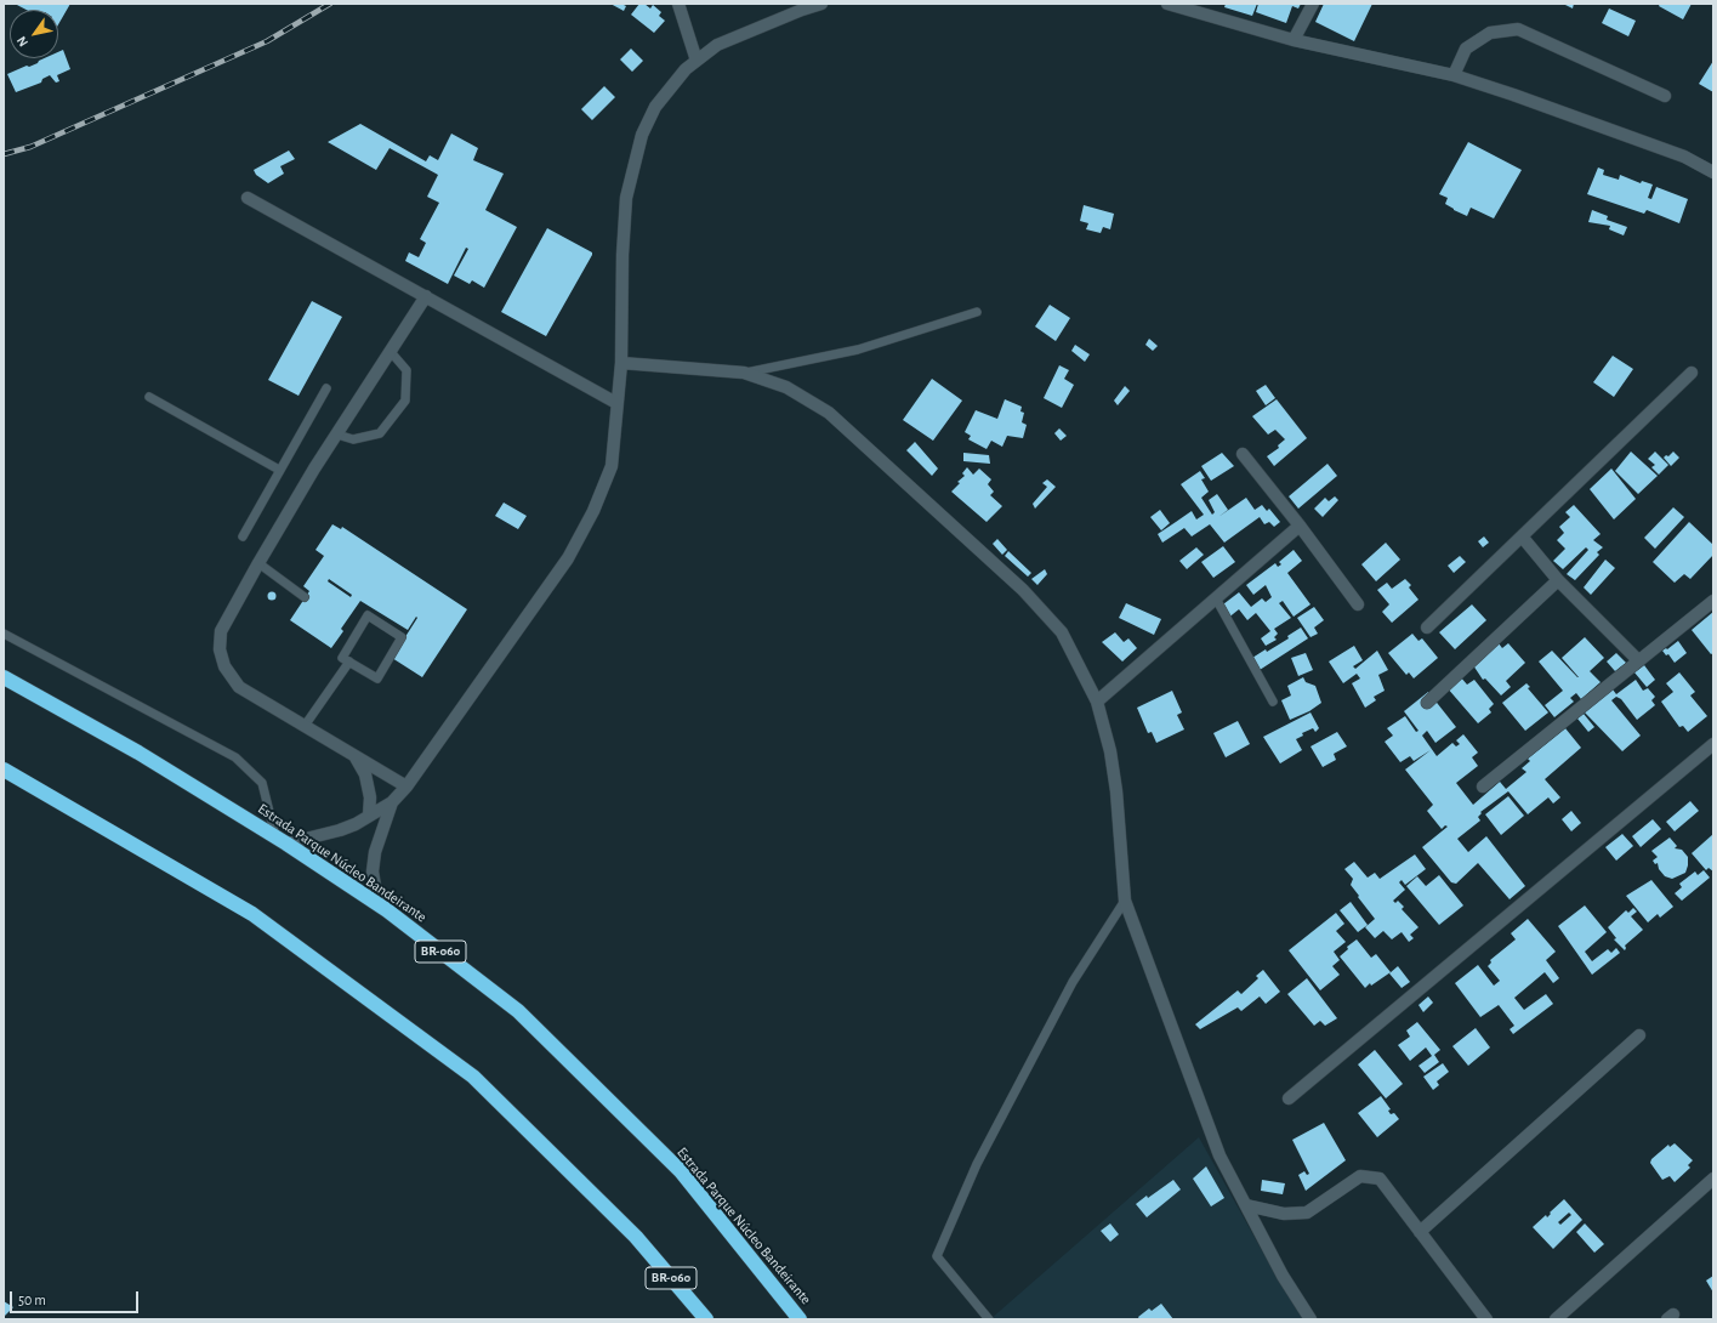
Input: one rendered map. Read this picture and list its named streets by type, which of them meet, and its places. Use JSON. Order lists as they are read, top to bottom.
{
  "streets": {
    "highway": ["Estrada Parque Núcleo Bandeirante", "BR-060"]
  },
  "scale_bar": "50 m",
  "north": "bottom left"
}
